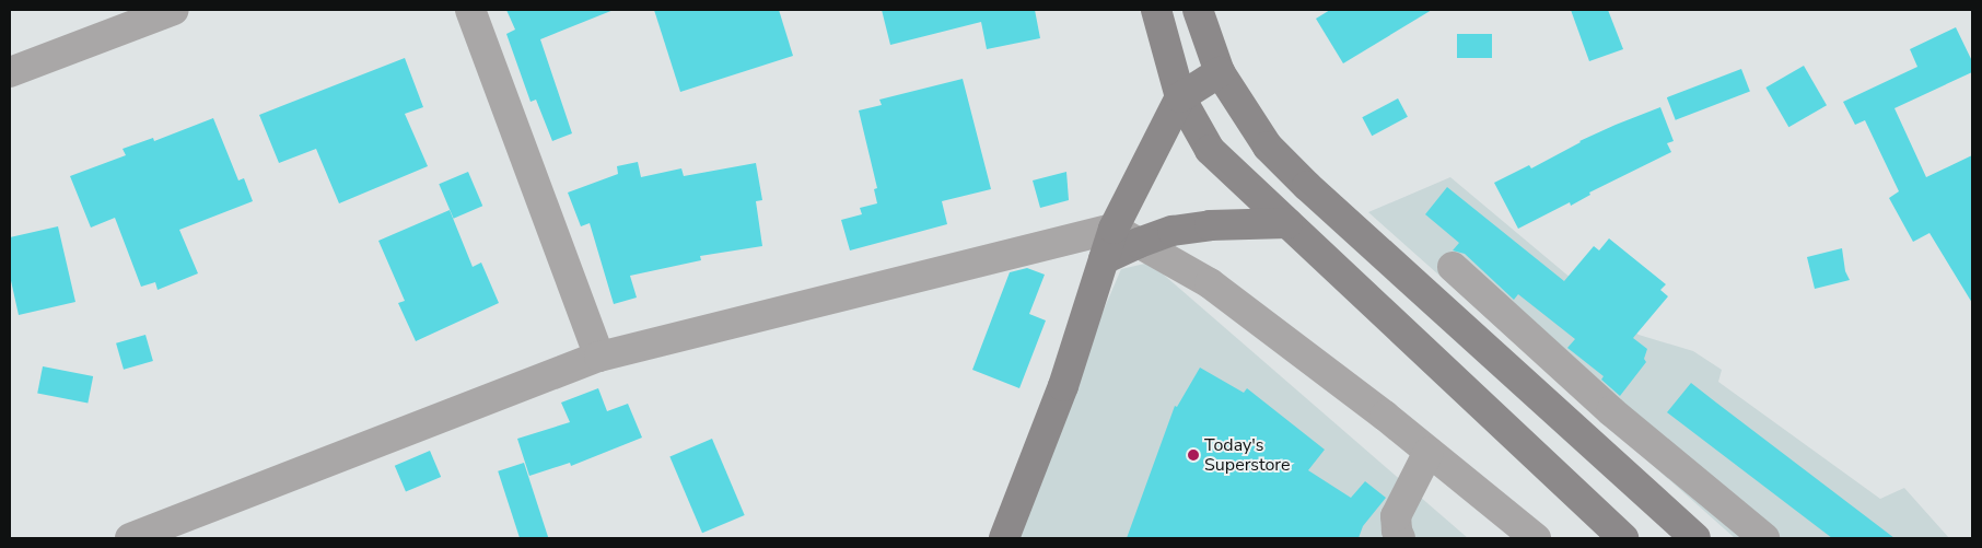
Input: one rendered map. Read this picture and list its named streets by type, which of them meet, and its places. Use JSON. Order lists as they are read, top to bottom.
{
  "places": ["Today's Superstore"]
}
